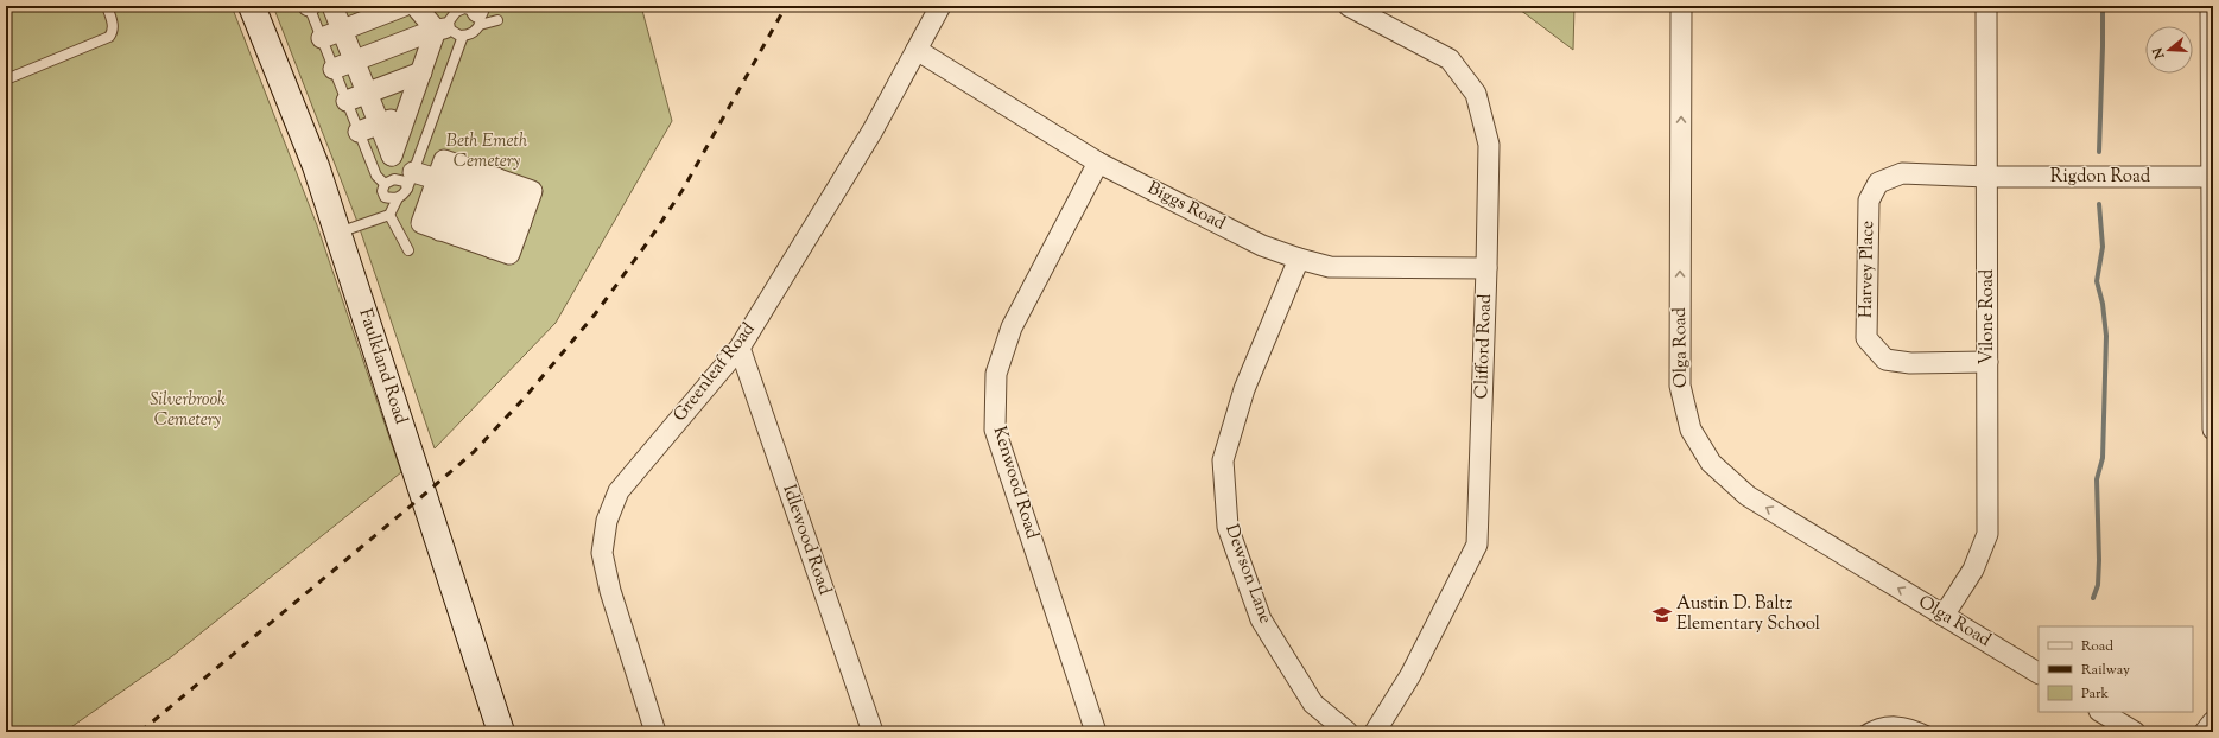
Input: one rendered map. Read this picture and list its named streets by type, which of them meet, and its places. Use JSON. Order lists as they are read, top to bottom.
{
  "streets": {
    "main road": ["Faulkland Road"],
    "street": [
      "Rigdon Road",
      "Biggs Road",
      "Harvey Place",
      "Vilone Road",
      "Clifford Road",
      "Olga Road",
      "Greenleaf Road",
      "Kenwood Road",
      "Idlewood Road",
      "Dewson Lane"
    ]
  },
  "crossings": [
    ["Rigdon Road", "Harvey Place"],
    ["Rigdon Road", "Vilone Road"],
    ["Biggs Road", "Clifford Road"],
    ["Biggs Road", "Greenleaf Road"],
    ["Biggs Road", "Kenwood Road"],
    ["Biggs Road", "Dewson Lane"],
    ["Harvey Place", "Vilone Road"],
    ["Vilone Road", "Olga Road"],
    ["Greenleaf Road", "Idlewood Road"]
  ],
  "one_way": ["Olga Road"],
  "parks": ["Beth Emeth Cemetery", "Silverbrook Cemetery"],
  "places": {
    "school or university": ["Austin D. Baltz Elementary School"]
  },
  "legend": ["Road", "Railway", "Park"],
  "north": "left"
}
